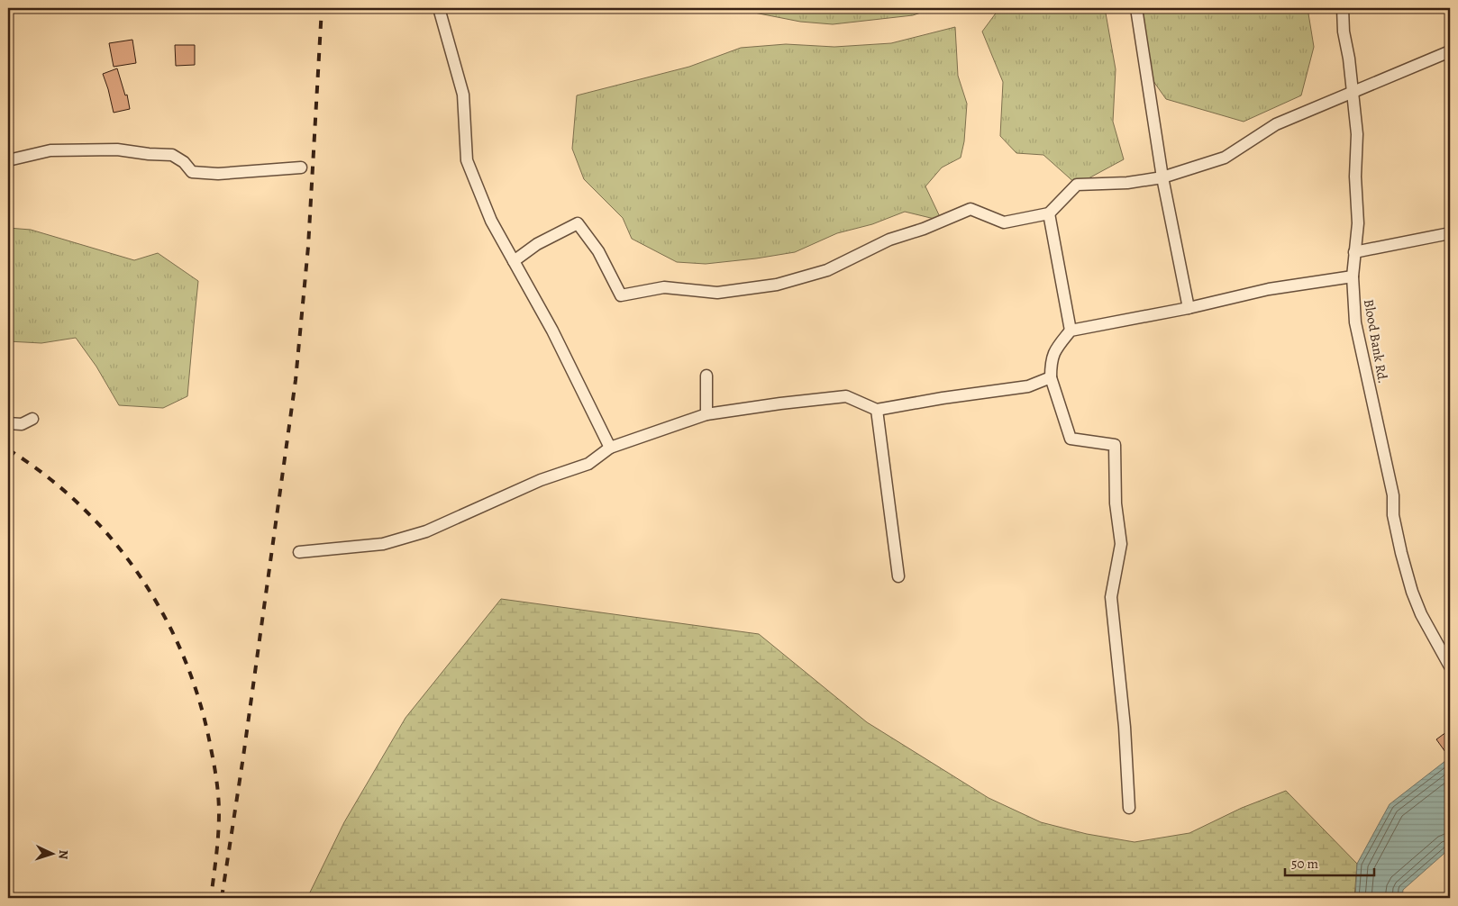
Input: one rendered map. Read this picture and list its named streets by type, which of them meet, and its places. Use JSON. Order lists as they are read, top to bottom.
{
  "streets": {
    "street": ["Blood Bank Rd."]
  },
  "scale_bar": "50 m",
  "north": "right"
}
